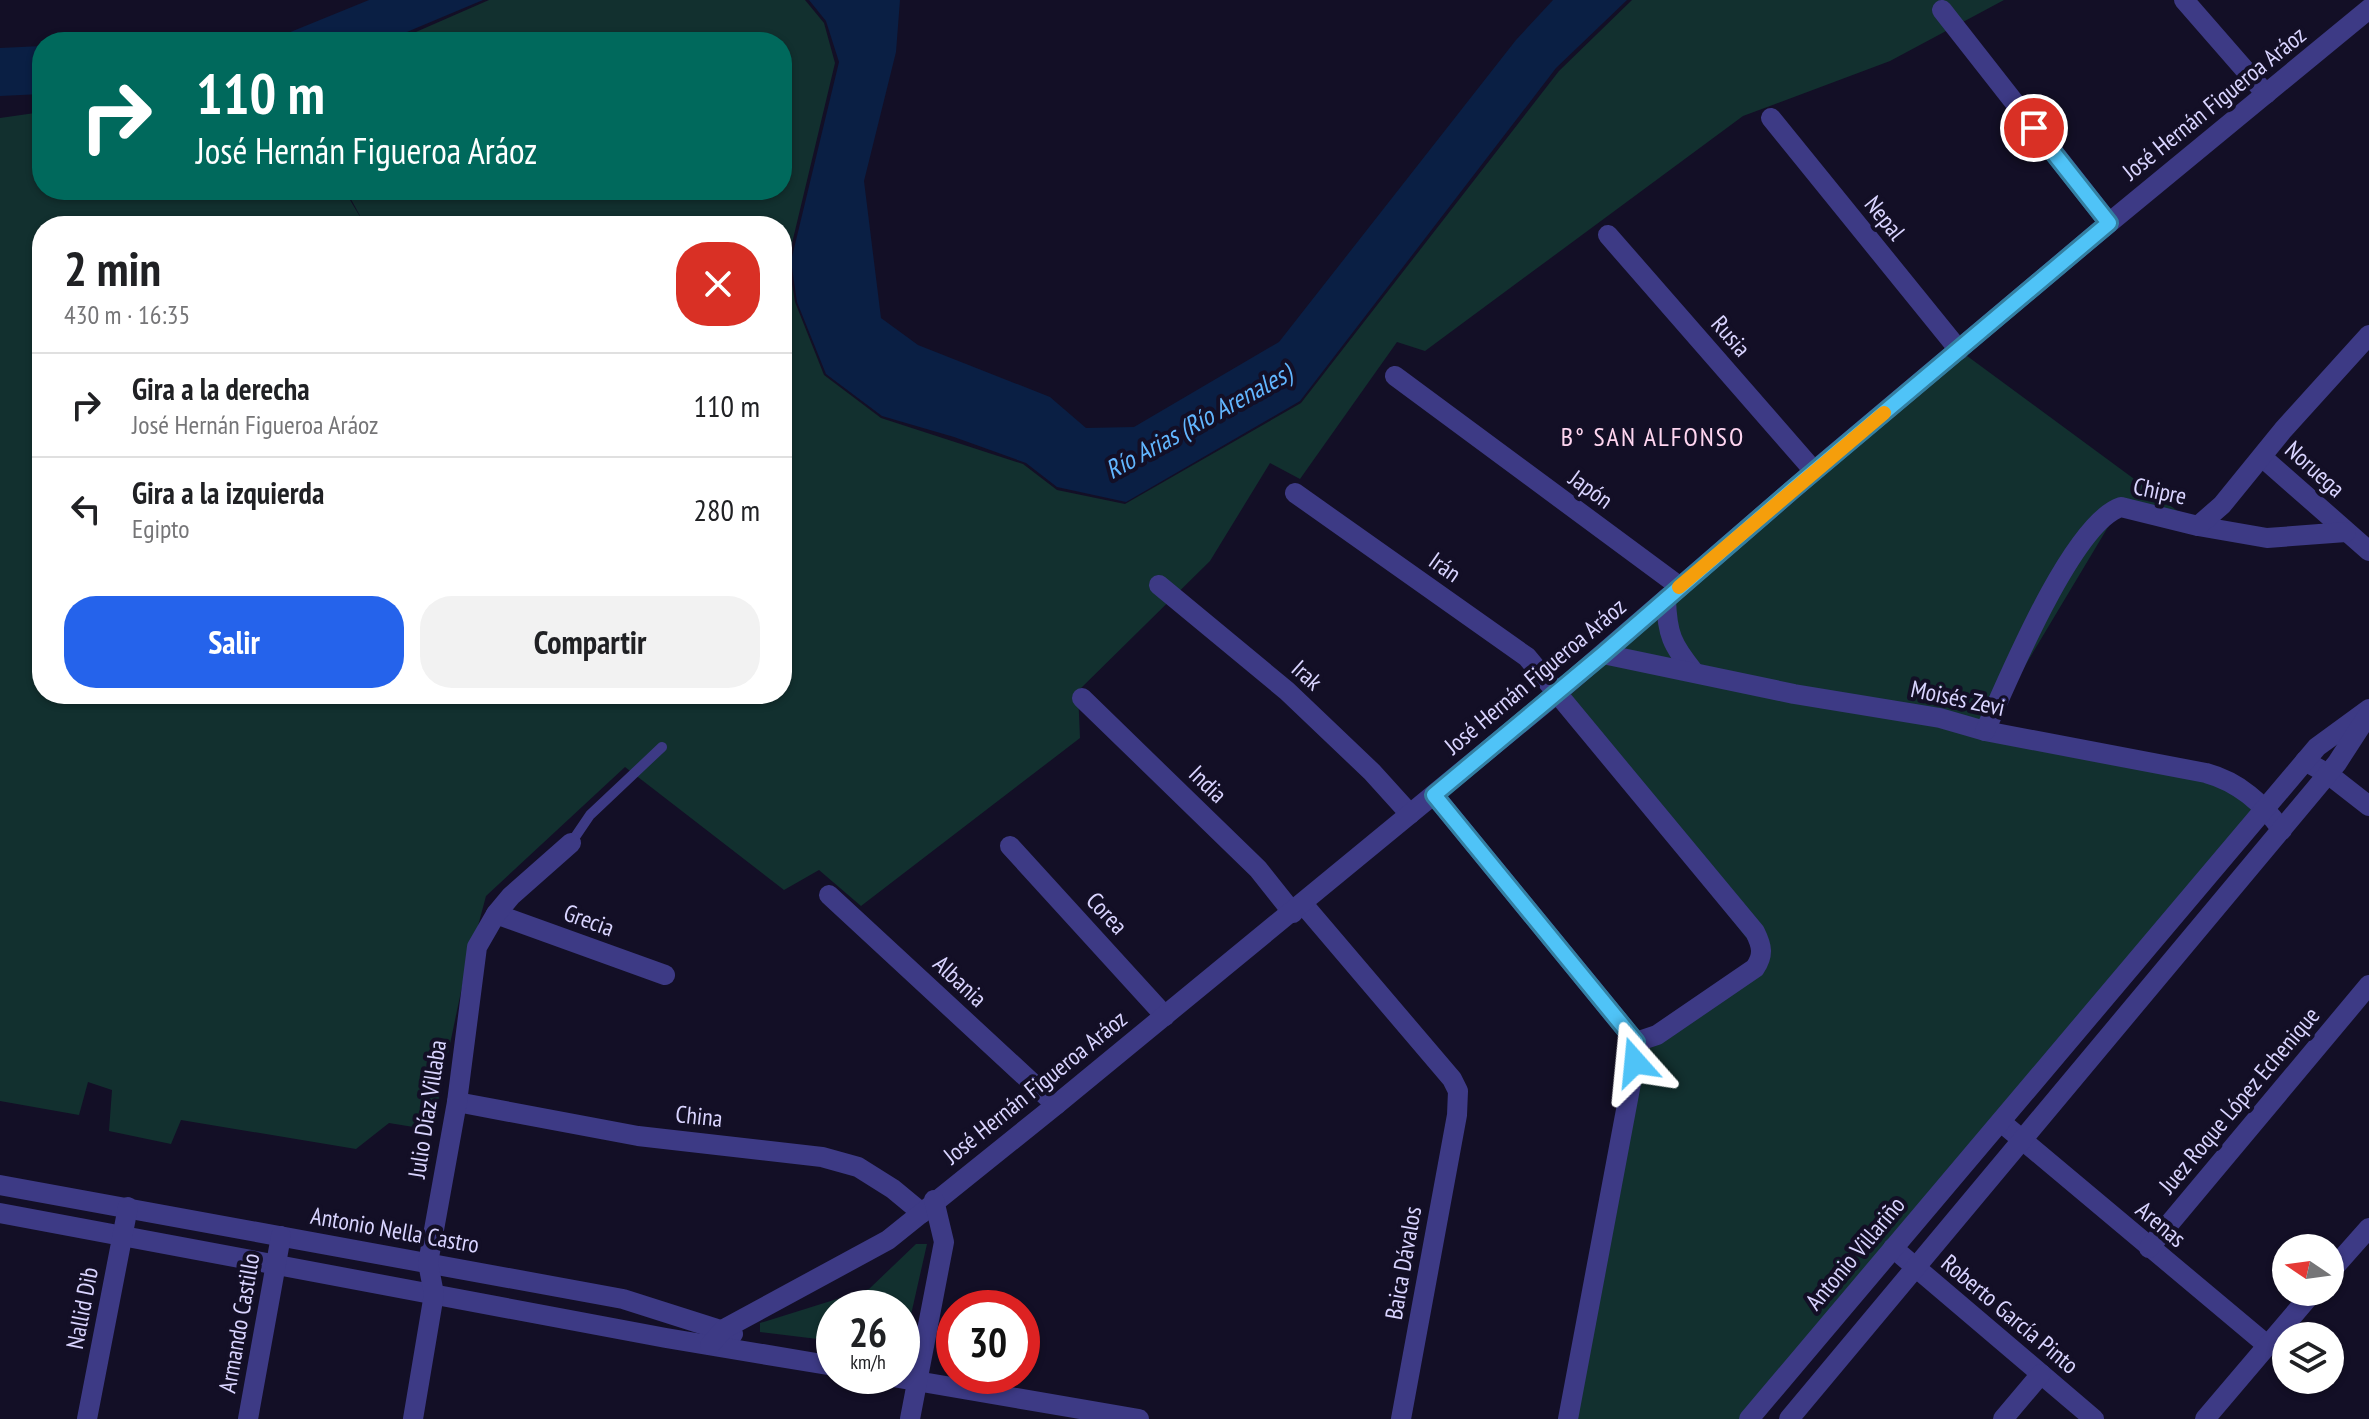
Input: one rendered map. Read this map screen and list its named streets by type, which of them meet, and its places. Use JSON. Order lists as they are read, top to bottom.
{
  "streets": {
    "street": [
      "José Hernán Figueroa Aráoz",
      "Nepal",
      "Rusia",
      "Noruega",
      "Japón",
      "Chipre",
      "Irán",
      "Irak",
      "Moisés Zevi",
      "India",
      "Corea",
      "Grecia",
      "Albania",
      "Juez Roque López Echenique",
      "Julio Díaz Villaba",
      "China",
      "Arenas",
      "Antonio Nella Castro",
      "Antonio Villariño",
      "Baica Dávalos",
      "Nallid Dib",
      "Roberto García Pinto",
      "Armando Castillo"
    ]
  },
  "crossings": [
    ["José Hernán Figueroa Aráoz", "Nepal"],
    ["José Hernán Figueroa Aráoz", "Rusia"],
    ["José Hernán Figueroa Aráoz", "Japón"],
    ["José Hernán Figueroa Aráoz", "Irán"],
    ["José Hernán Figueroa Aráoz", "Irak"],
    ["José Hernán Figueroa Aráoz", "Moisés Zevi"],
    ["José Hernán Figueroa Aráoz", "India"],
    ["José Hernán Figueroa Aráoz", "Corea"],
    ["José Hernán Figueroa Aráoz", "Albania"],
    ["José Hernán Figueroa Aráoz", "China"],
    ["José Hernán Figueroa Aráoz", "Antonio Nella Castro"],
    ["Noruega", "Chipre"],
    ["Chipre", "Moisés Zevi"],
    ["Moisés Zevi", "Antonio Villariño"],
    ["India", "Baica Dávalos"],
    ["Grecia", "Julio Díaz Villaba"],
    ["Juez Roque López Echenique", "Arenas"],
    ["Julio Díaz Villaba", "China"],
    ["Julio Díaz Villaba", "Antonio Nella Castro"],
    ["Arenas", "Antonio Villariño"],
    ["Antonio Nella Castro", "Nallid Dib"],
    ["Antonio Nella Castro", "Armando Castillo"],
    ["Antonio Villariño", "Roberto García Pinto"]
  ],
  "districts": ["B° SAN ALFONSO"],
  "water": ["Río Arias (Río Arenales)"],
  "north": "left",
  "page": {
    "turn": ["110 m", "José Hernán Figueroa Aráoz"],
    "heading": ["2 min", "430 m · 16:35"],
    "list": [
      {
        "name": "Gira a la derecha",
        "note": "José Hernán Figueroa Aráoz",
        "value": "110 m"
      },
      {
        "name": "Gira a la izquierda",
        "note": "Egipto",
        "value": "280 m"
      }
    ],
    "buttons": ["Salir", "Compartir"],
    "speed": "26 km/h",
    "limit": "30"
  }
}
